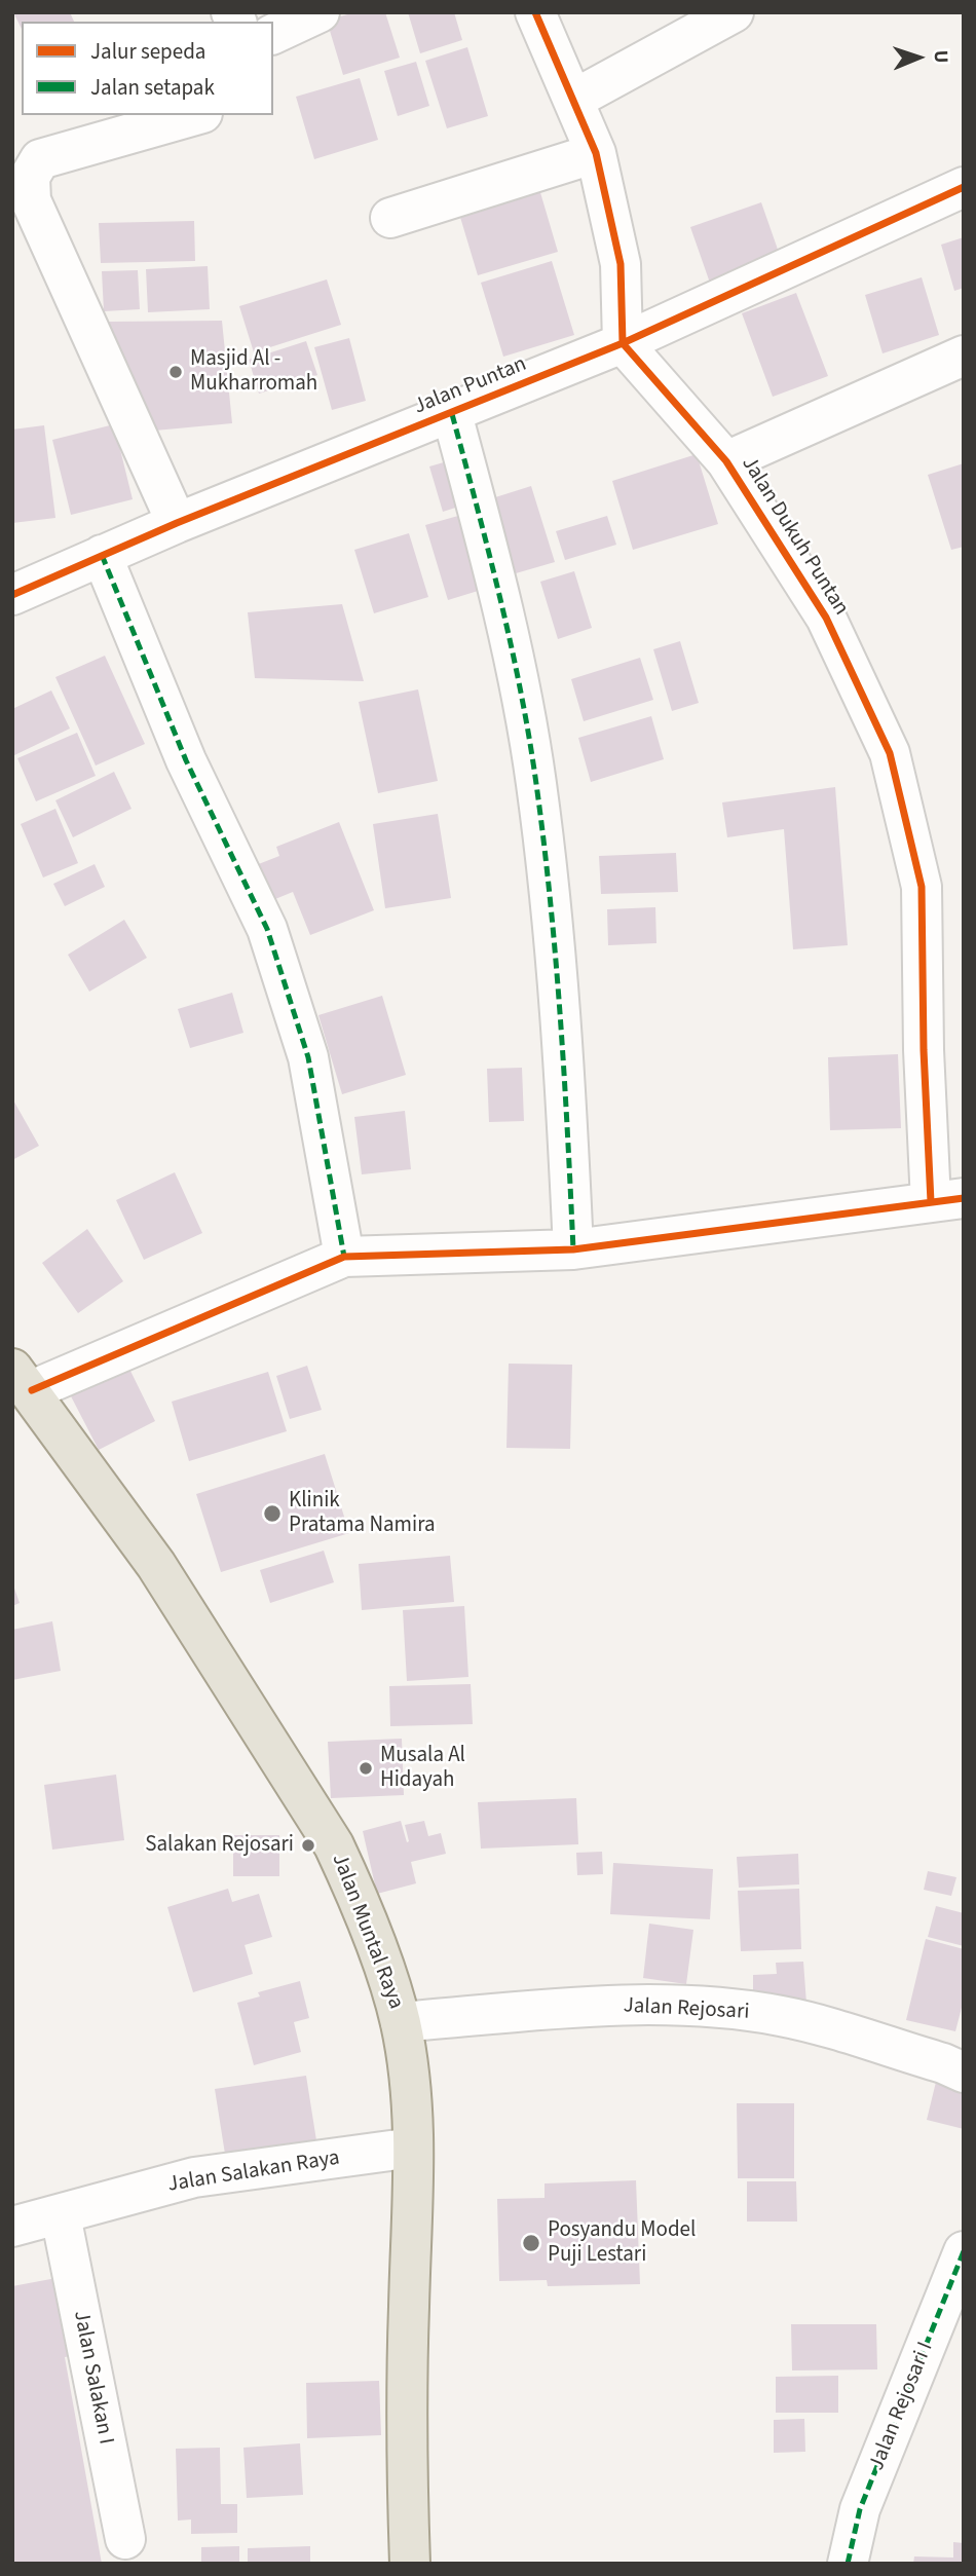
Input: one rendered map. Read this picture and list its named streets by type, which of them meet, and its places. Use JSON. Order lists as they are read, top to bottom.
{
  "streets": {
    "main road": ["Jalan Muntal Raya"],
    "street": [
      "Jalan Puntan",
      "Jalan Dukuh Puntan",
      "Jalan Rejosari",
      "Jalan Salakan Raya",
      "Jalan Salakan I",
      "Jalan Rejosari I"
    ]
  },
  "crossings": [
    ["Jalan Puntan", "Jalan Dukuh Puntan"],
    ["Jalan Muntal Raya", "Jalan Rejosari"],
    ["Jalan Muntal Raya", "Jalan Salakan Raya"],
    ["Jalan Salakan Raya", "Jalan Salakan I"]
  ],
  "places": [
    "Masjid Al - Mukharromah",
    "Klinik Pratama Namira",
    "Musala Al Hidayah",
    "Salakan Rejosari",
    "Posyandu Model Puji Lestari"
  ],
  "legend": ["Jalur sepeda", "Jalan setapak"],
  "north": "right"
}
